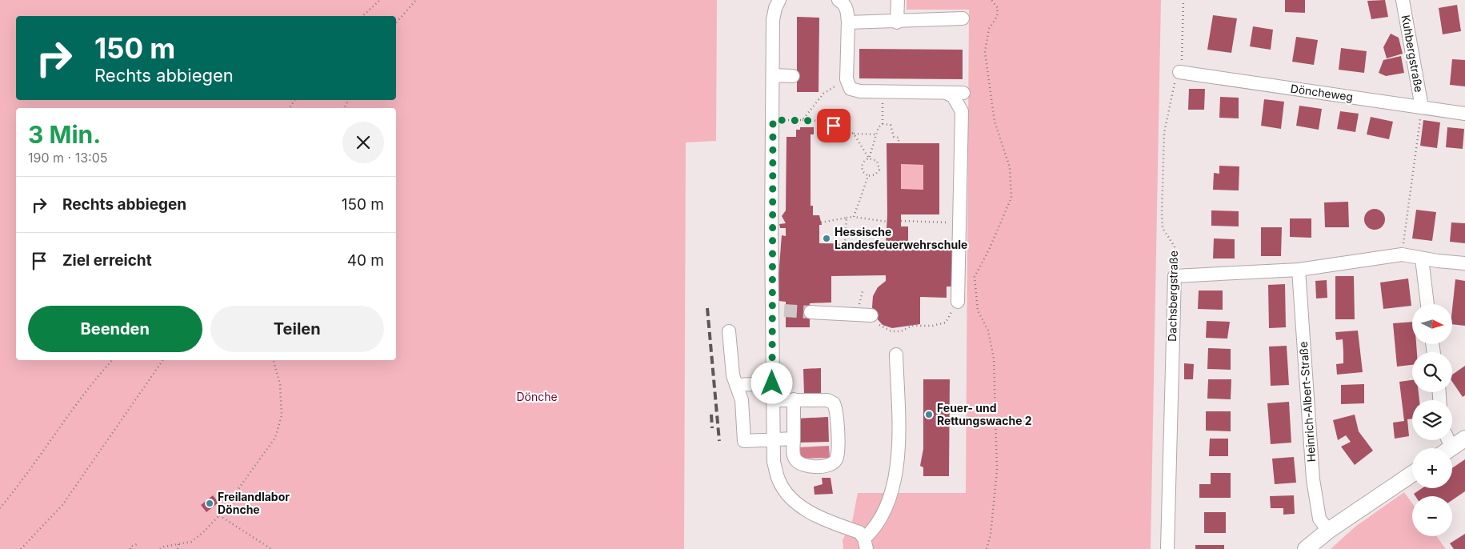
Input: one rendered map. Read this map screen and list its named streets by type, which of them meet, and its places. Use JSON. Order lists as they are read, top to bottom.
{
  "streets": {
    "street": [
      "Kuhbergstraße",
      "Döncheweg",
      "Dachsbergstraße",
      "Heinrich-Albert-Straße"
    ]
  },
  "crossings": [
    ["Kuhbergstraße", "Döncheweg"],
    ["Döncheweg", "Dachsbergstraße"]
  ],
  "parks": ["Dönche"],
  "places": ["Hessische Landesfeuerwehrschule", "Feuer- und Rettungswache 2", "Freilandlabor Dönche"],
  "north": "right",
  "page": {
    "turn": ["150 m", "Rechts abbiegen"],
    "heading": ["3 Min.", "190 m · 13:05"],
    "list": [
      {
        "name": "Rechts abbiegen",
        "value": "150 m"
      },
      {
        "name": "Ziel erreicht",
        "value": "40 m"
      }
    ],
    "buttons": ["Beenden", "Teilen"],
    "map_buttons": ["+", "−"]
  }
}
